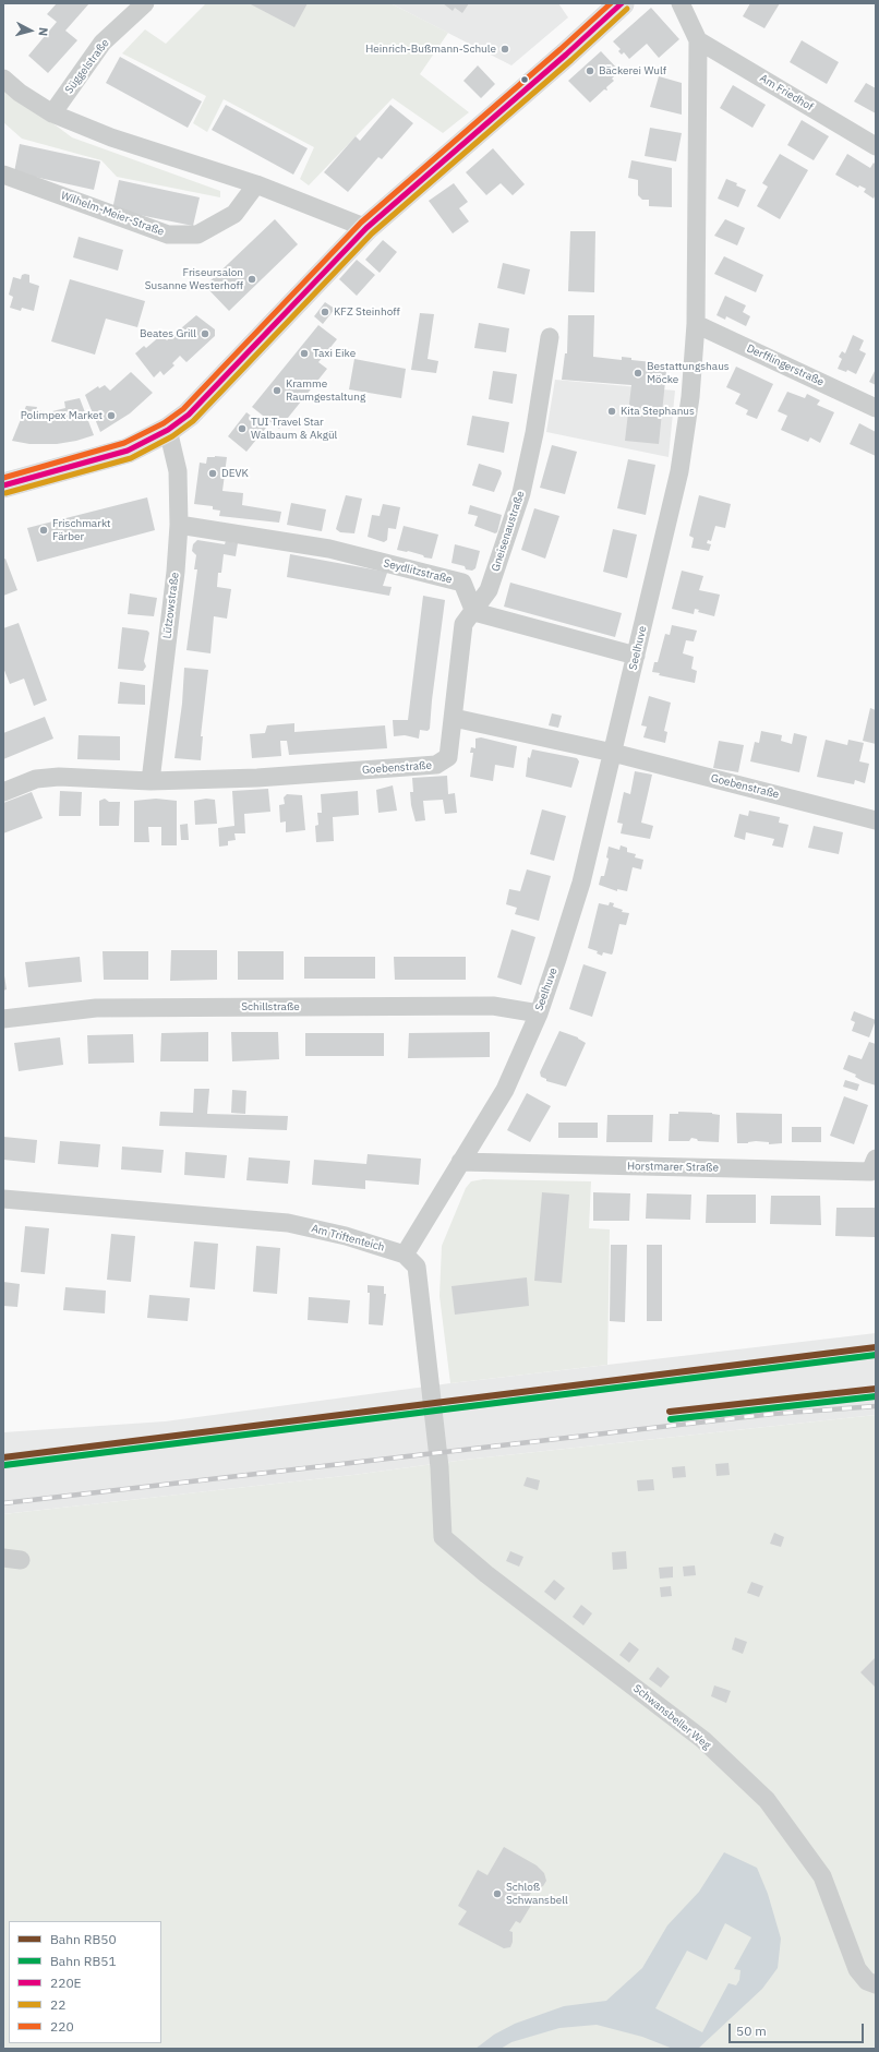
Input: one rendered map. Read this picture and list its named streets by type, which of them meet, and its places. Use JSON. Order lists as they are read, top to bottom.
{
  "streets": {
    "street": [
      "Süggelstraße",
      "Am Friedhof",
      "Wilhelm-Meier-Straße",
      "Derfflingerstraße",
      "Gneisenaustraße",
      "Seydlitzstraße",
      "Lützowstraße",
      "Seelhuve",
      "Goebenstraße",
      "Schillstraße",
      "Horstmarer Straße",
      "Am Triftenteich",
      "Schwansbeller Weg"
    ]
  },
  "crossings": [
    ["Am Friedhof", "Seelhuve"],
    ["Derfflingerstraße", "Seelhuve"],
    ["Gneisenaustraße", "Seydlitzstraße"],
    ["Gneisenaustraße", "Goebenstraße"],
    ["Seydlitzstraße", "Lützowstraße"],
    ["Lützowstraße", "Goebenstraße"],
    ["Seelhuve", "Goebenstraße"],
    ["Seelhuve", "Schillstraße"],
    ["Seelhuve", "Horstmarer Straße"],
    ["Seelhuve", "Am Triftenteich"],
    ["Seelhuve", "Schwansbeller Weg"],
    ["Am Triftenteich", "Schwansbeller Weg"]
  ],
  "places": [
    "Heinrich-Bußmann-Schule",
    "Bäckerei Wulf",
    "Friseursalon Susanne Westerhoff",
    "KFZ Steinhoff",
    "Beates Grill",
    "Taxi Eike",
    "Bestattungshaus Möcke",
    "Kramme Raumgestaltung",
    "Kita Stephanus",
    "Polimpex Market",
    "TUI Travel Star Walbaum & Akgül",
    "DEVK",
    "Frischmarkt Färber",
    "Schloß Schwansbell"
  ],
  "lines": [
    "transit line 220E",
    "transit line 220",
    "transit line 22",
    "rail line RB50",
    "rail line RB51"
  ],
  "legend": [
    "Bahn RB50",
    "Bahn RB51",
    "220E",
    "22",
    "220"
  ],
  "scale_bar": "50 m",
  "north": "right"
}
